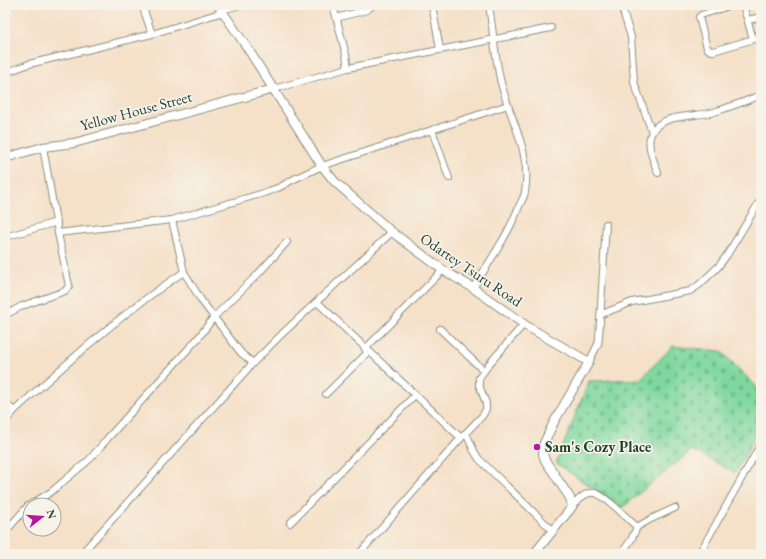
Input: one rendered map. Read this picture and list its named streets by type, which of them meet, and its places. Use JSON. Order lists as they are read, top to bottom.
{
  "streets": {
    "street": ["Yellow House Street", "Odartey Tsuru Road"]
  },
  "crossings": [
    ["Yellow House Street", "Odartey Tsuru Road"]
  ],
  "places": ["Sam's Cozy Place"],
  "north": "right"
}
